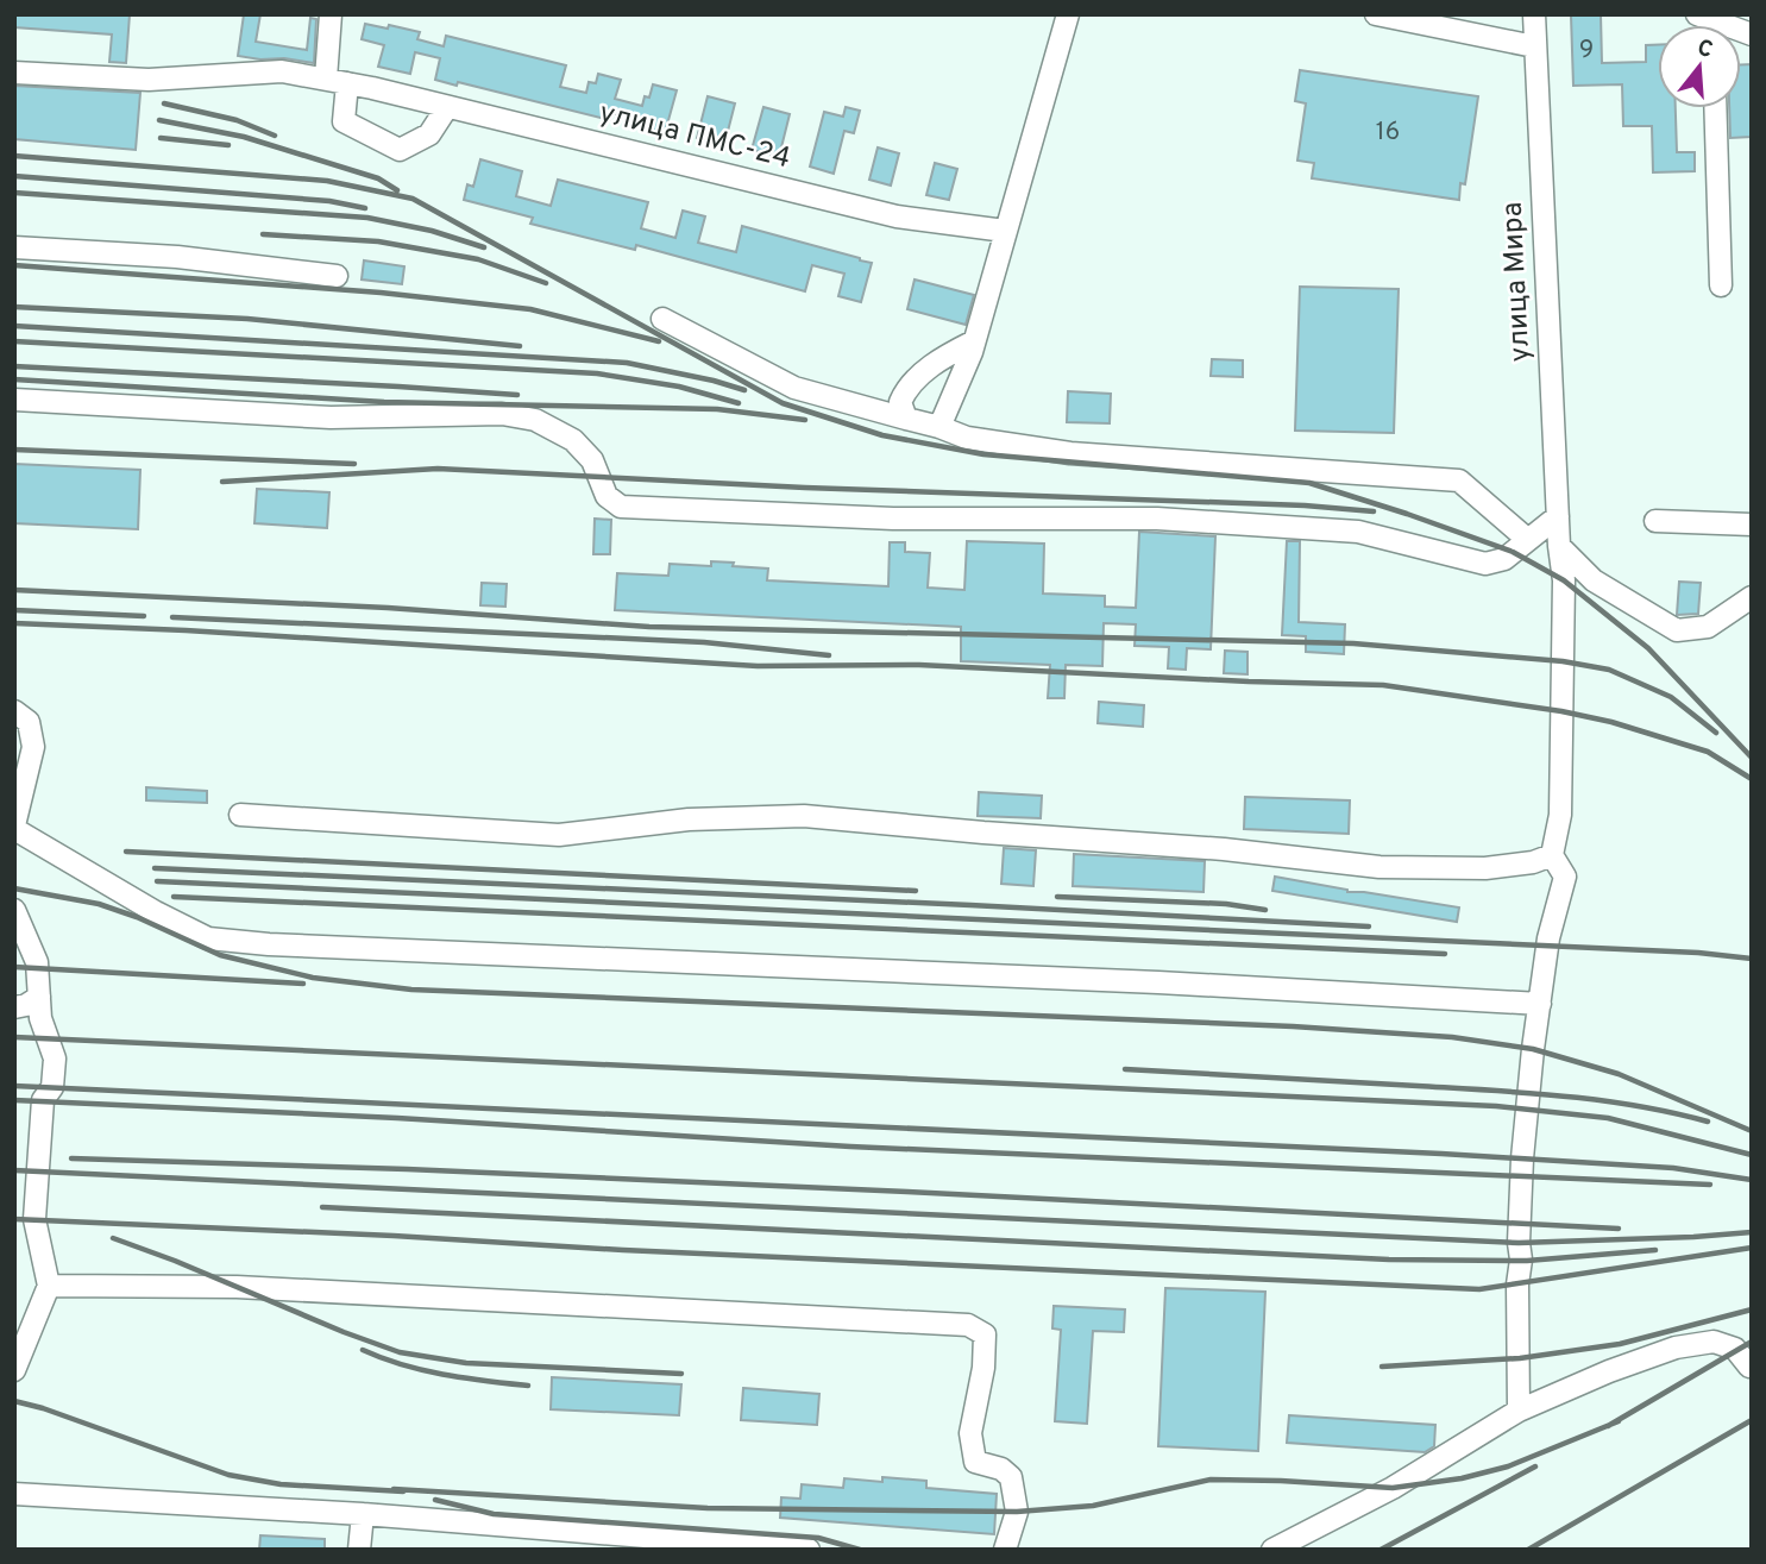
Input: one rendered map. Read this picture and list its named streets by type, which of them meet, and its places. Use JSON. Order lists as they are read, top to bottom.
{
  "streets": {
    "street": ["улица ПМС-24", "улица Мира"]
  },
  "house_numbers": ["9", "16"],
  "north": "top"
}
